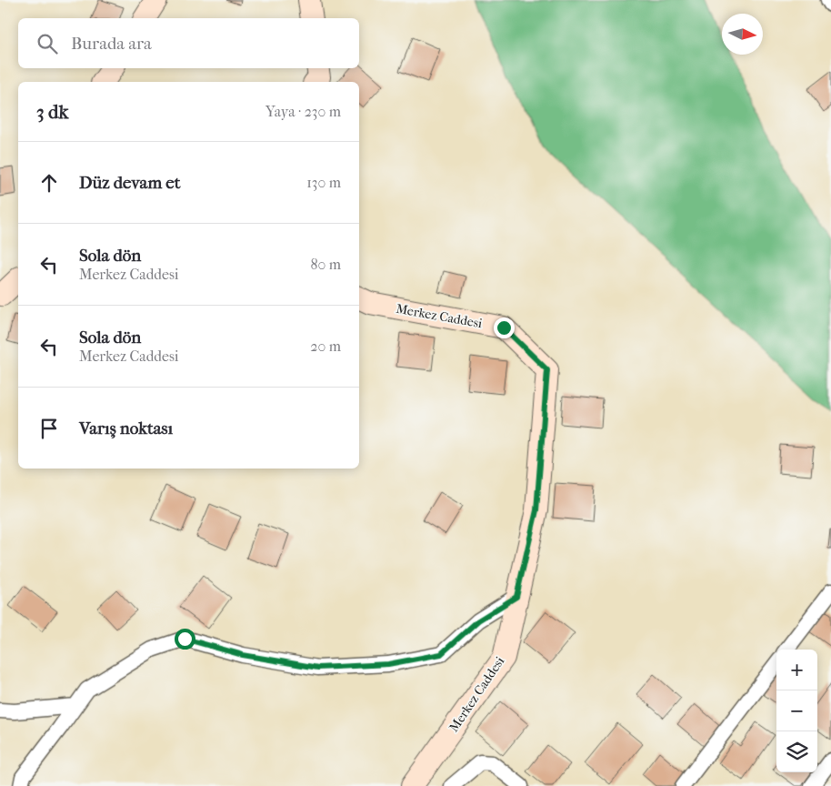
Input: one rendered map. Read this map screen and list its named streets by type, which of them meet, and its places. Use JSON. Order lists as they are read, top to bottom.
{
  "streets": {
    "street": ["Merkez Caddesi"]
  },
  "north": "right",
  "page": {
    "search": "Burada ara",
    "heading": ["3 dk", "Yaya · 230 m"],
    "list": [
      ["Düz devam et", "130 m"],
      ["Sola dön", "Merkez Caddesi", "80 m"],
      ["Sola dön", "Merkez Caddesi", "20 m"],
      "Varış noktası"
    ],
    "map_buttons": ["+", "−"]
  }
}
